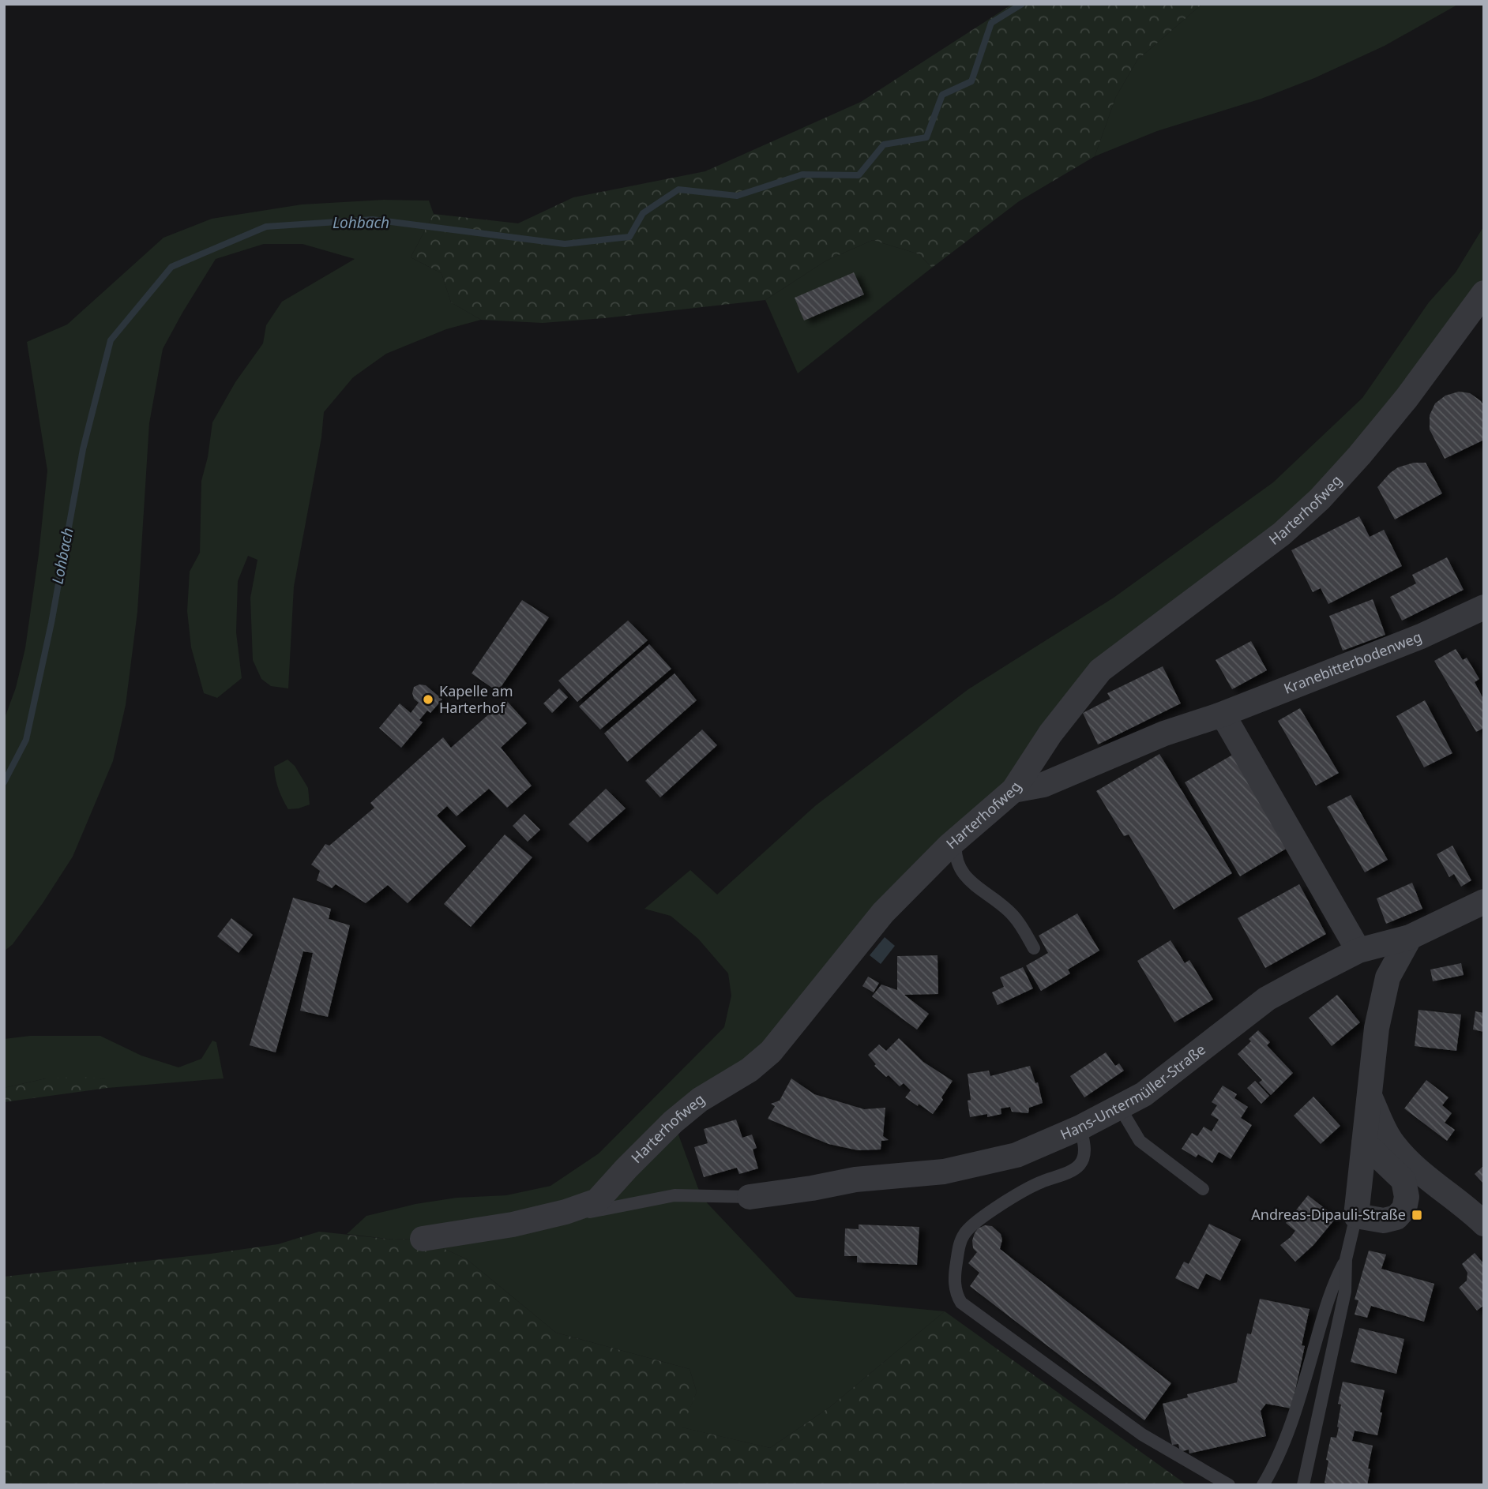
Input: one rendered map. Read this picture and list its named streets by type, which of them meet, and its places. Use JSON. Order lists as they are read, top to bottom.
{
  "streets": {
    "street": ["Harterhofweg", "Kranebitterbodenweg", "Hans-Untermüller-Straße"]
  },
  "crossings": [
    ["Harterhofweg", "Kranebitterbodenweg"]
  ],
  "water": ["Lohbach"],
  "places": {
    "other": ["Kapelle am Harterhof"],
    "transit": ["Andreas-Dipauli-Straße"]
  }
}
